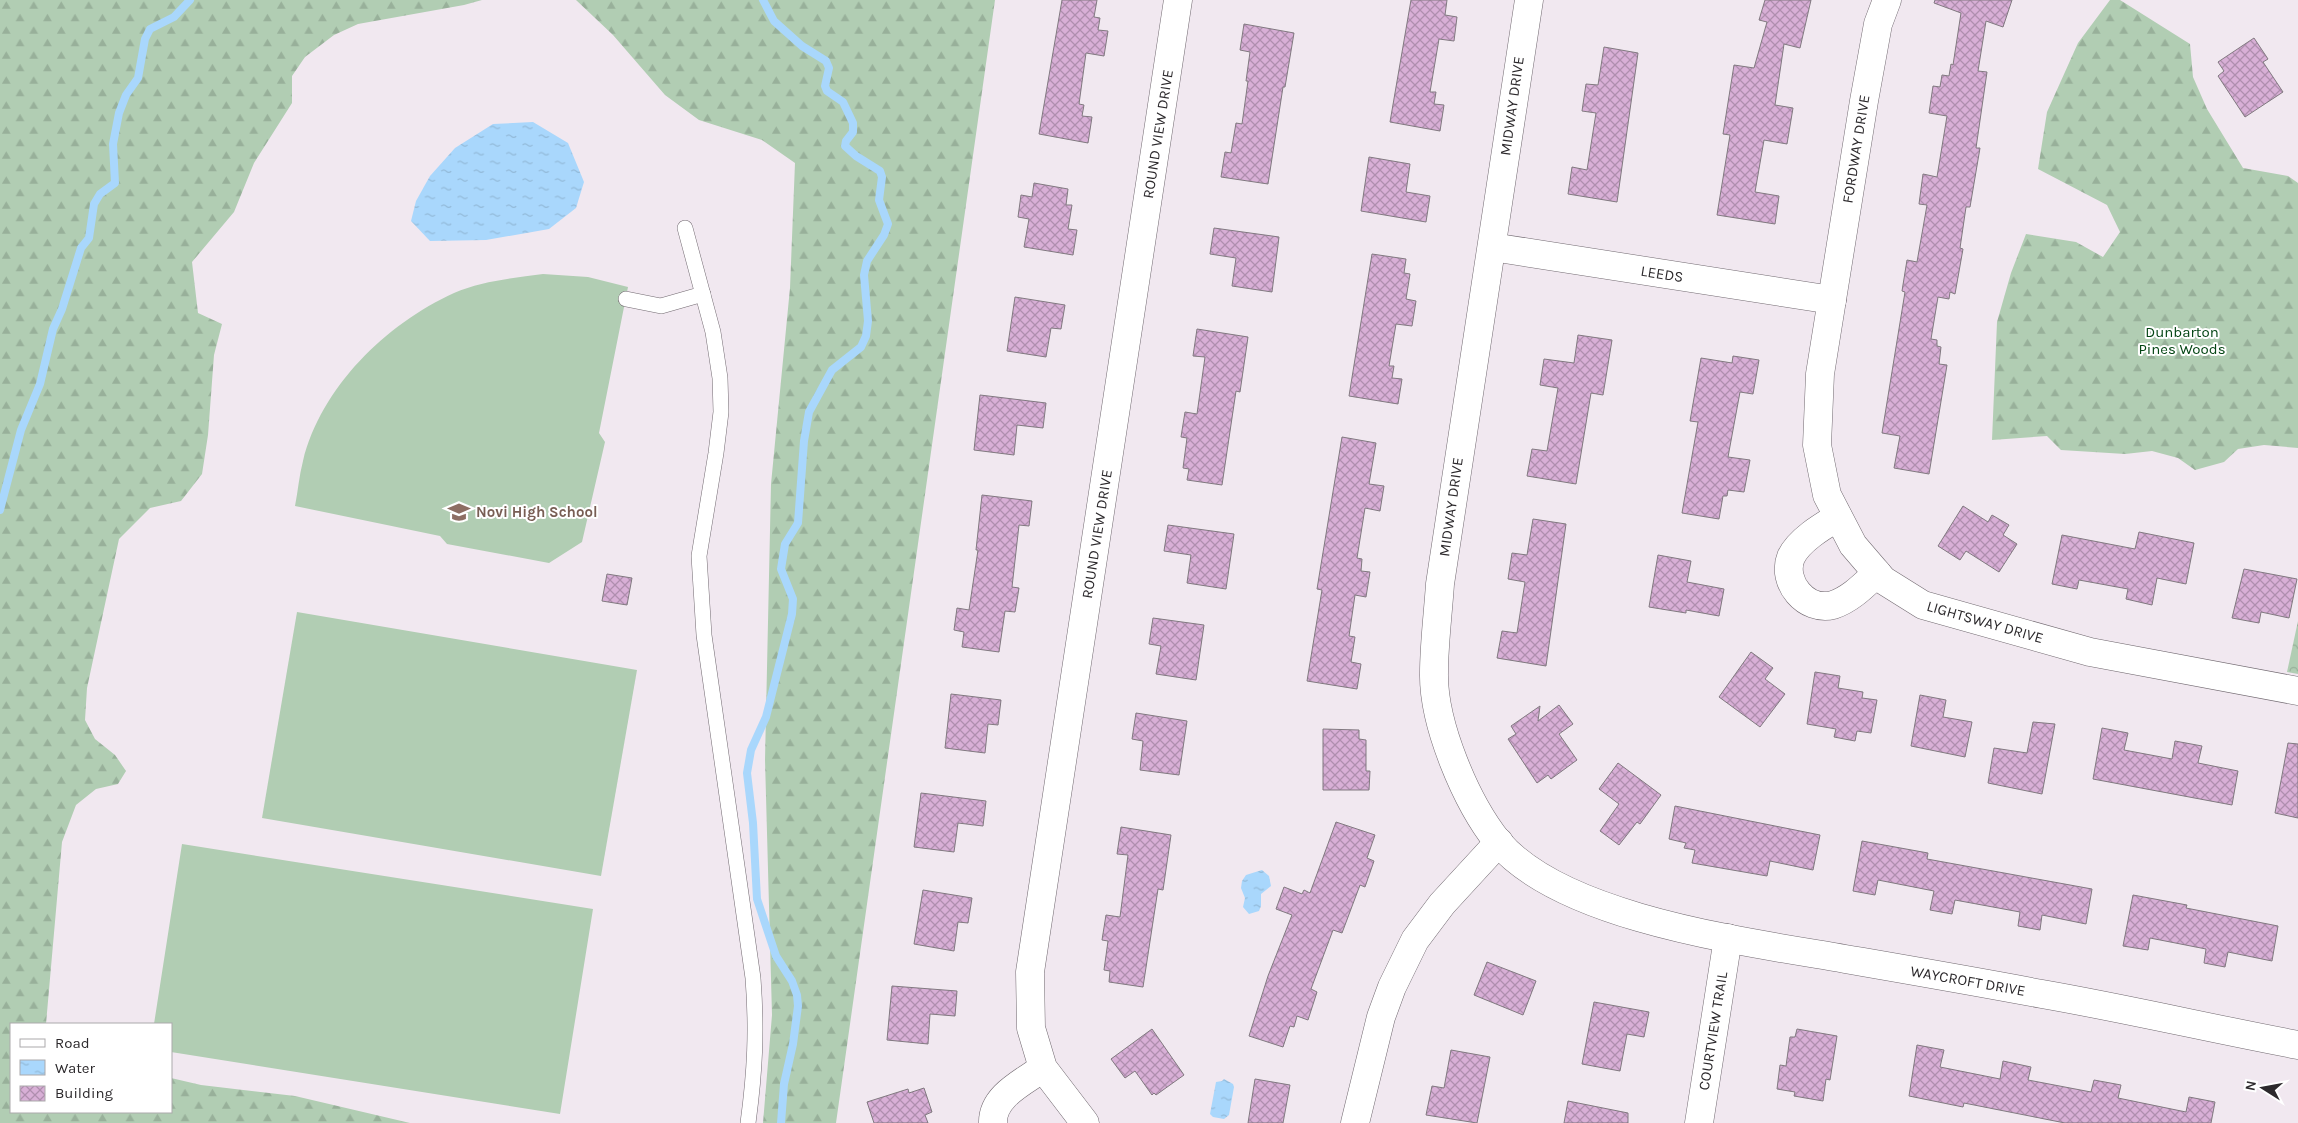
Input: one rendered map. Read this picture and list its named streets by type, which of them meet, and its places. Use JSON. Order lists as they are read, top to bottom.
{
  "streets": {
    "street": [
      "MIDWAY DRIVE",
      "ROUND VIEW DRIVE",
      "FORDWAY DRIVE",
      "LEEDS",
      "LIGHTSWAY DRIVE",
      "WAYCROFT DRIVE",
      "COURTVIEW TRAIL"
    ]
  },
  "crossings": [
    ["MIDWAY DRIVE", "LEEDS"],
    ["MIDWAY DRIVE", "WAYCROFT DRIVE"],
    ["FORDWAY DRIVE", "LEEDS"],
    ["FORDWAY DRIVE", "LIGHTSWAY DRIVE"],
    ["LEEDS", "LIGHTSWAY DRIVE"],
    ["WAYCROFT DRIVE", "COURTVIEW TRAIL"]
  ],
  "parks": ["Dunbarton Pines Woods"],
  "places": {
    "school or university": ["Novi High School"]
  },
  "legend": ["Road", "Water", "Building"],
  "north": "left"
}
